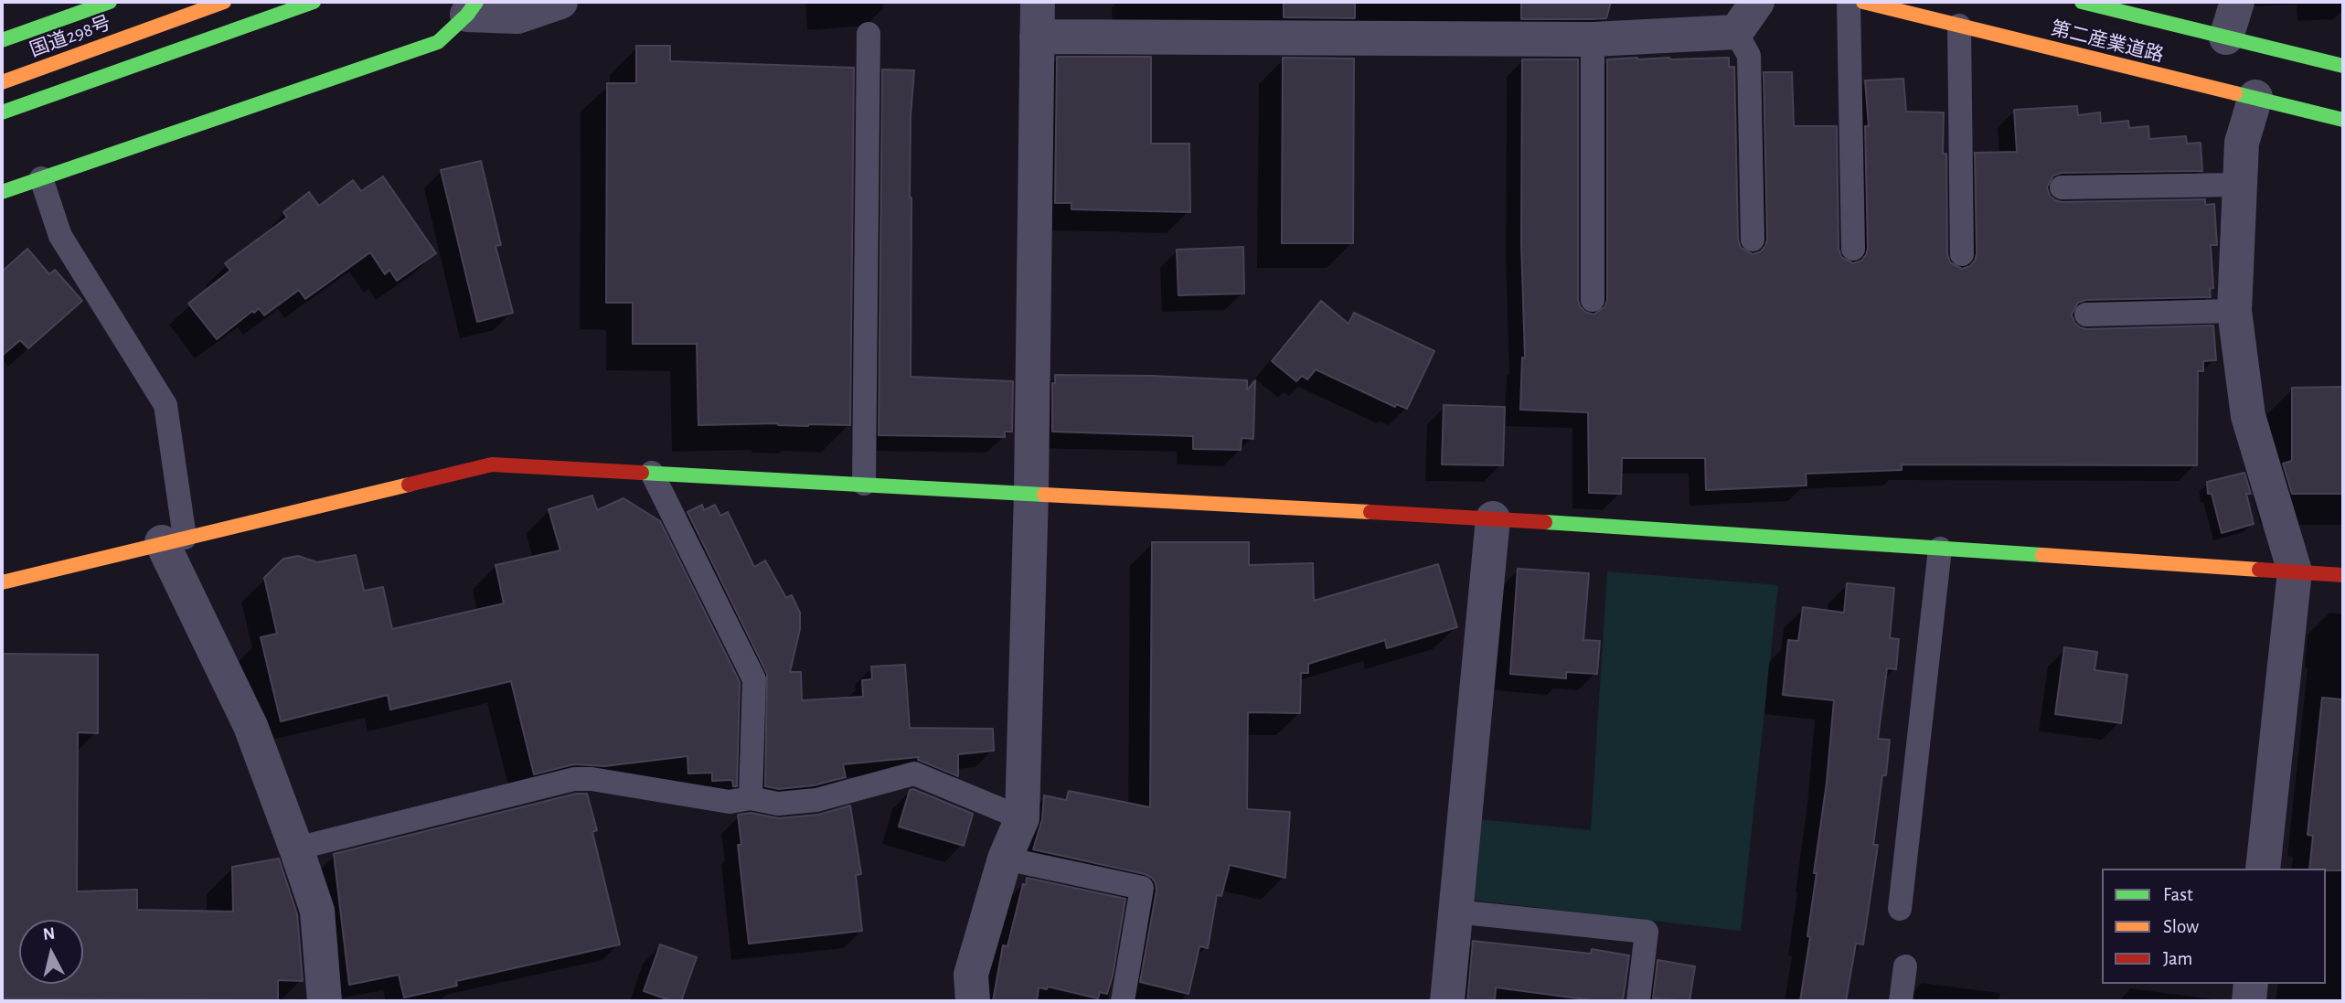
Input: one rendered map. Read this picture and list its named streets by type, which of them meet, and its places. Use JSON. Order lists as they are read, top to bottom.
{
  "streets": {
    "main road": ["国道298号", "第二産業道路"]
  },
  "legend": ["Fast", "Slow", "Jam"],
  "north": "top"
}
